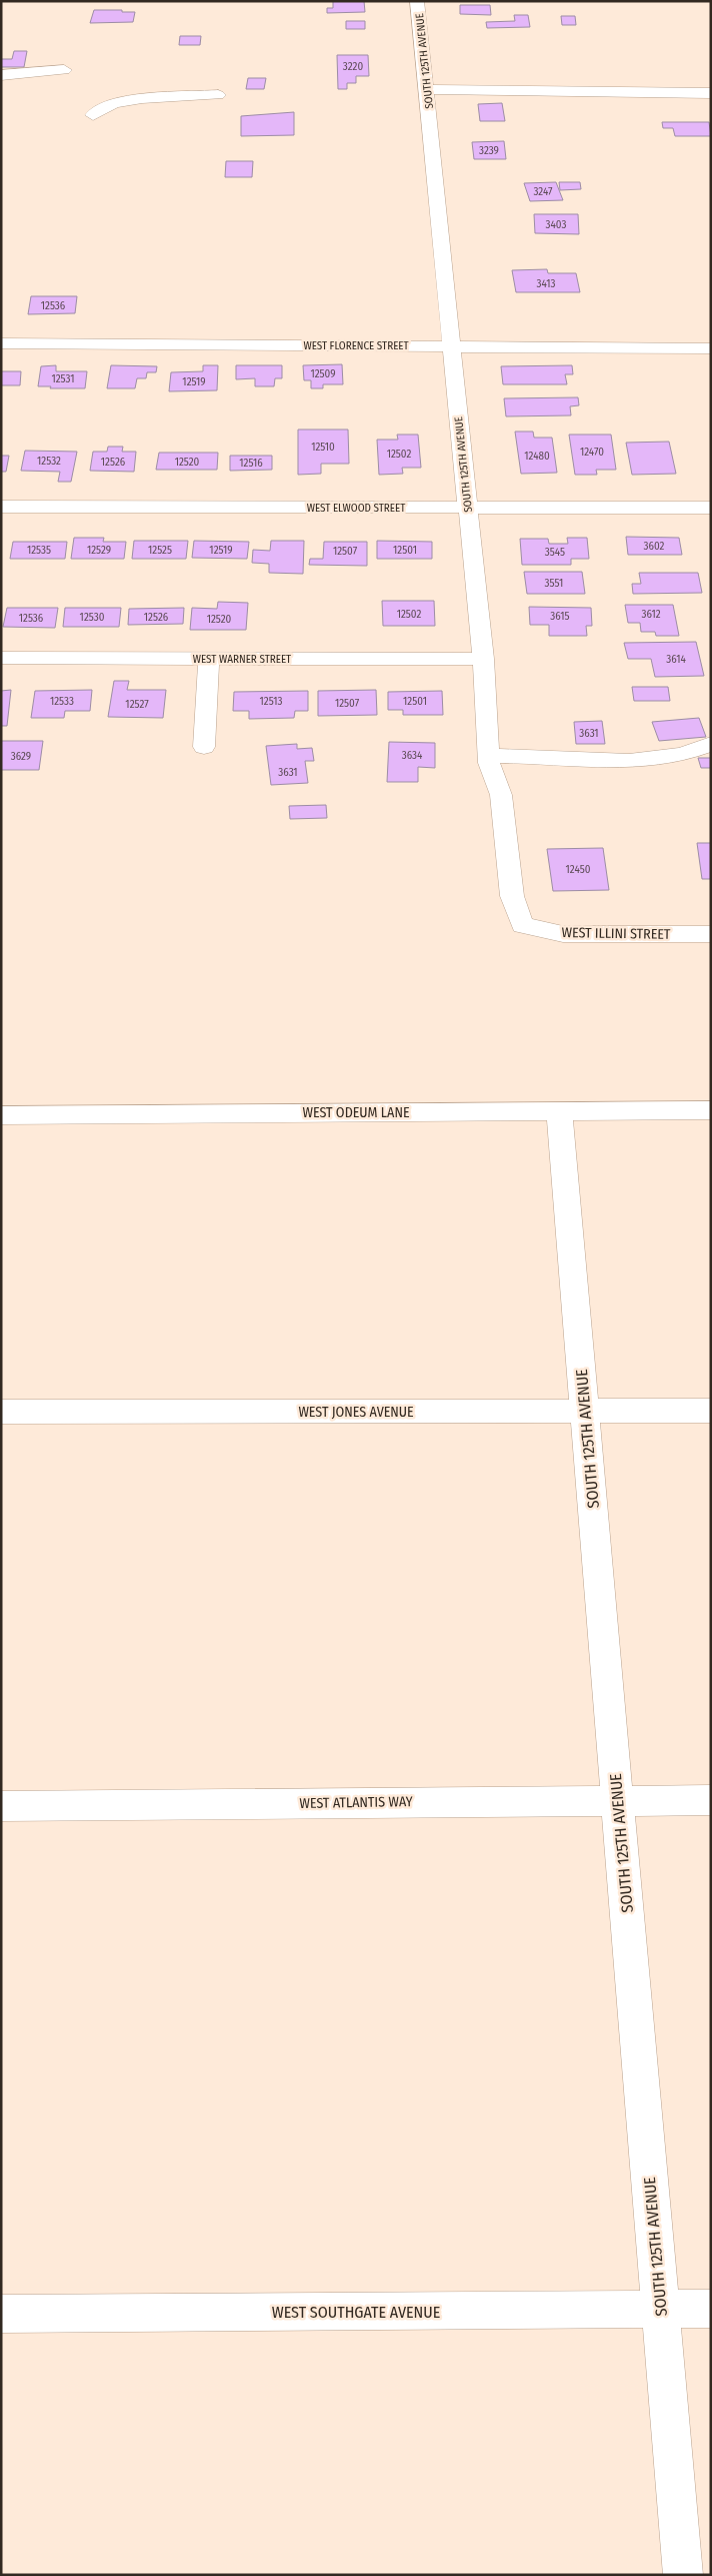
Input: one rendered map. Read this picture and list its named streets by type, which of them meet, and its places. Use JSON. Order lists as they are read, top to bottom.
{
  "streets": {
    "street": [
      "SOUTH 125TH AVENUE",
      "WEST FLORENCE STREET",
      "WEST ELWOOD STREET",
      "WEST WARNER STREET",
      "WEST ILLINI STREET",
      "WEST ODEUM LANE",
      "WEST JONES AVENUE",
      "WEST ATLANTIS WAY",
      "WEST SOUTHGATE AVENUE"
    ]
  },
  "crossings": [
    ["SOUTH 125TH AVENUE", "WEST FLORENCE STREET"],
    ["SOUTH 125TH AVENUE", "WEST ELWOOD STREET"],
    ["SOUTH 125TH AVENUE", "WEST WARNER STREET"],
    ["SOUTH 125TH AVENUE", "WEST ILLINI STREET"],
    ["SOUTH 125TH AVENUE", "WEST ODEUM LANE"],
    ["SOUTH 125TH AVENUE", "WEST JONES AVENUE"],
    ["SOUTH 125TH AVENUE", "WEST ATLANTIS WAY"],
    ["SOUTH 125TH AVENUE", "WEST SOUTHGATE AVENUE"]
  ],
  "house_numbers": [
    "3220",
    "3239",
    "3247",
    "3403",
    "3413",
    "12536",
    "12509",
    "12531",
    "12519",
    "12510",
    "12470",
    "12502",
    "12480",
    "12532",
    "12526",
    "12520",
    "12516",
    "3602",
    "12535",
    "12529",
    "12525",
    "12519",
    "12501",
    "12507",
    "3545",
    "3551",
    "12502",
    "3612",
    "3615",
    "12530",
    "12526",
    "12536",
    "12520",
    "3614",
    "12533",
    "12513",
    "12501",
    "12507",
    "12527",
    "3631",
    "3634",
    "3629",
    "3631",
    "12450"
  ]
}
